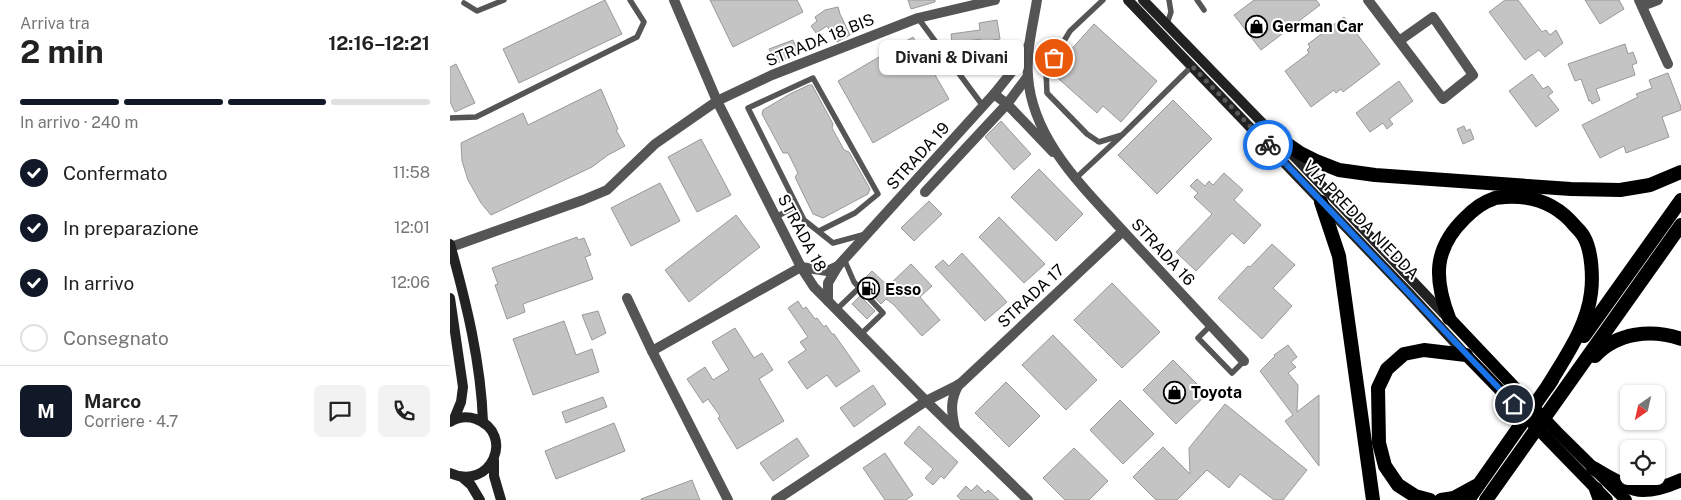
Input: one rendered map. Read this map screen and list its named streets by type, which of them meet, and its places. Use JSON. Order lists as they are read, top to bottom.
{
  "streets": {
    "main road": ["VIA PREDDA NIEDDA"],
    "street": [
      "STRADA 18 BIS",
      "STRADA 19",
      "STRADA 18",
      "STRADA 16",
      "STRADA 17"
    ]
  },
  "crossings": [
    ["STRADA 18 BIS", "STRADA 18"],
    ["STRADA 19", "STRADA 18"],
    ["STRADA 19", "STRADA 16"],
    ["STRADA 18", "STRADA 17"],
    ["STRADA 16", "STRADA 17"]
  ],
  "places": {
    "shop": ["German Car", "Toyota"],
    "other": ["Divani & Divani"],
    "fuel station": ["Esso"]
  },
  "north": "bottom left",
  "page": {
    "heading": ["2 min", "Arriva tra", "12:16–12:21"],
    "panel": ["Marco", "Corriere · 4.7"],
    "bubble": "Divani & Divani",
    "bar": "In arrivo · 240 m",
    "list": [
      ["Confermato", "11:58"],
      ["In preparazione", "12:01"],
      ["In arrivo", "12:06"],
      "Consegnato"
    ],
    "round": "M"
  }
}
